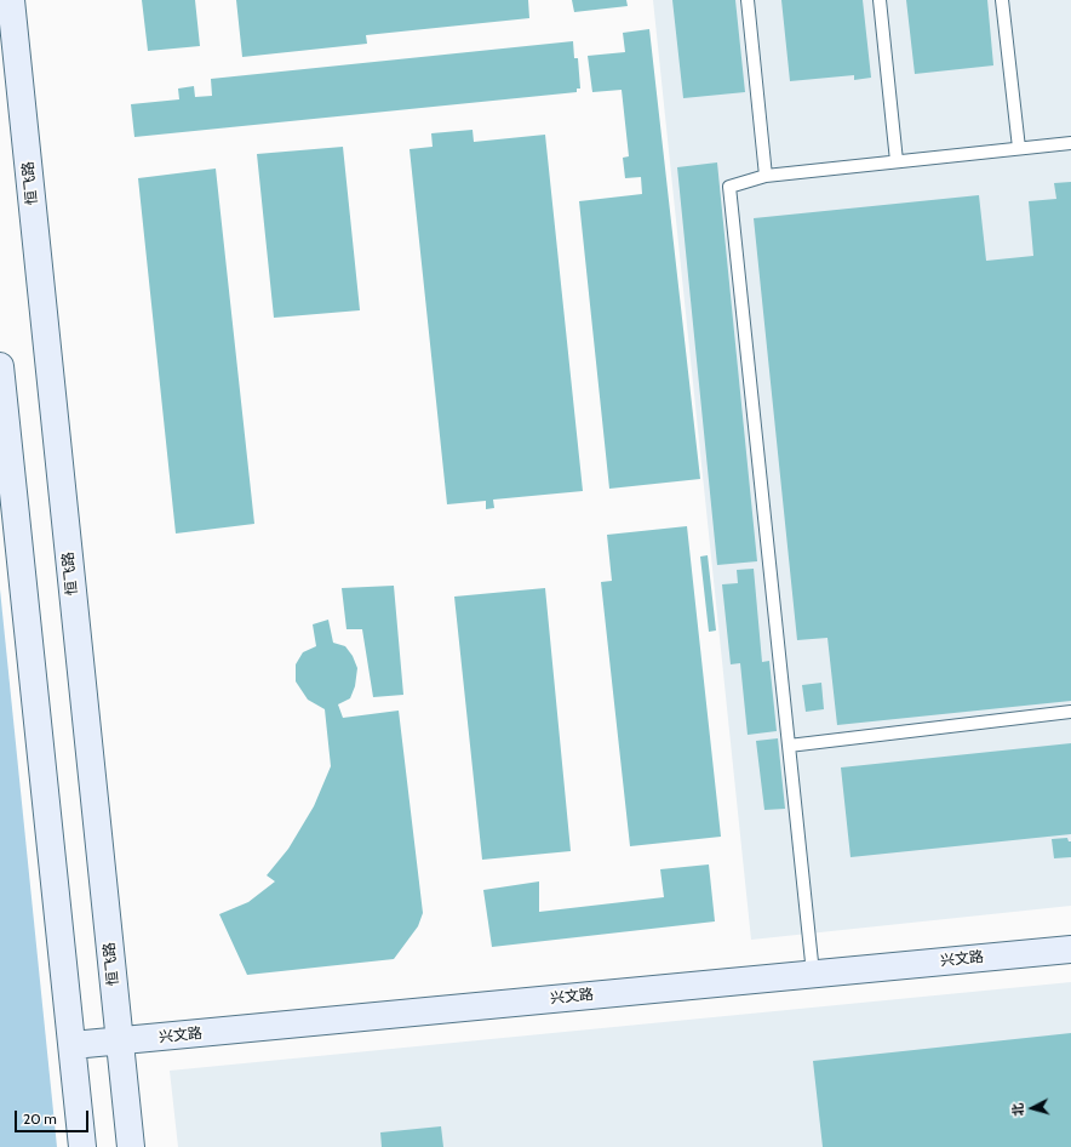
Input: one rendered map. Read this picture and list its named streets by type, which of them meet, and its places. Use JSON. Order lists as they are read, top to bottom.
{
  "streets": {
    "main road": ["恒飞路", "兴文路"]
  },
  "crossings": [
    ["恒飞路", "兴文路"]
  ],
  "scale_bar": "20 m",
  "north": "left"
}
